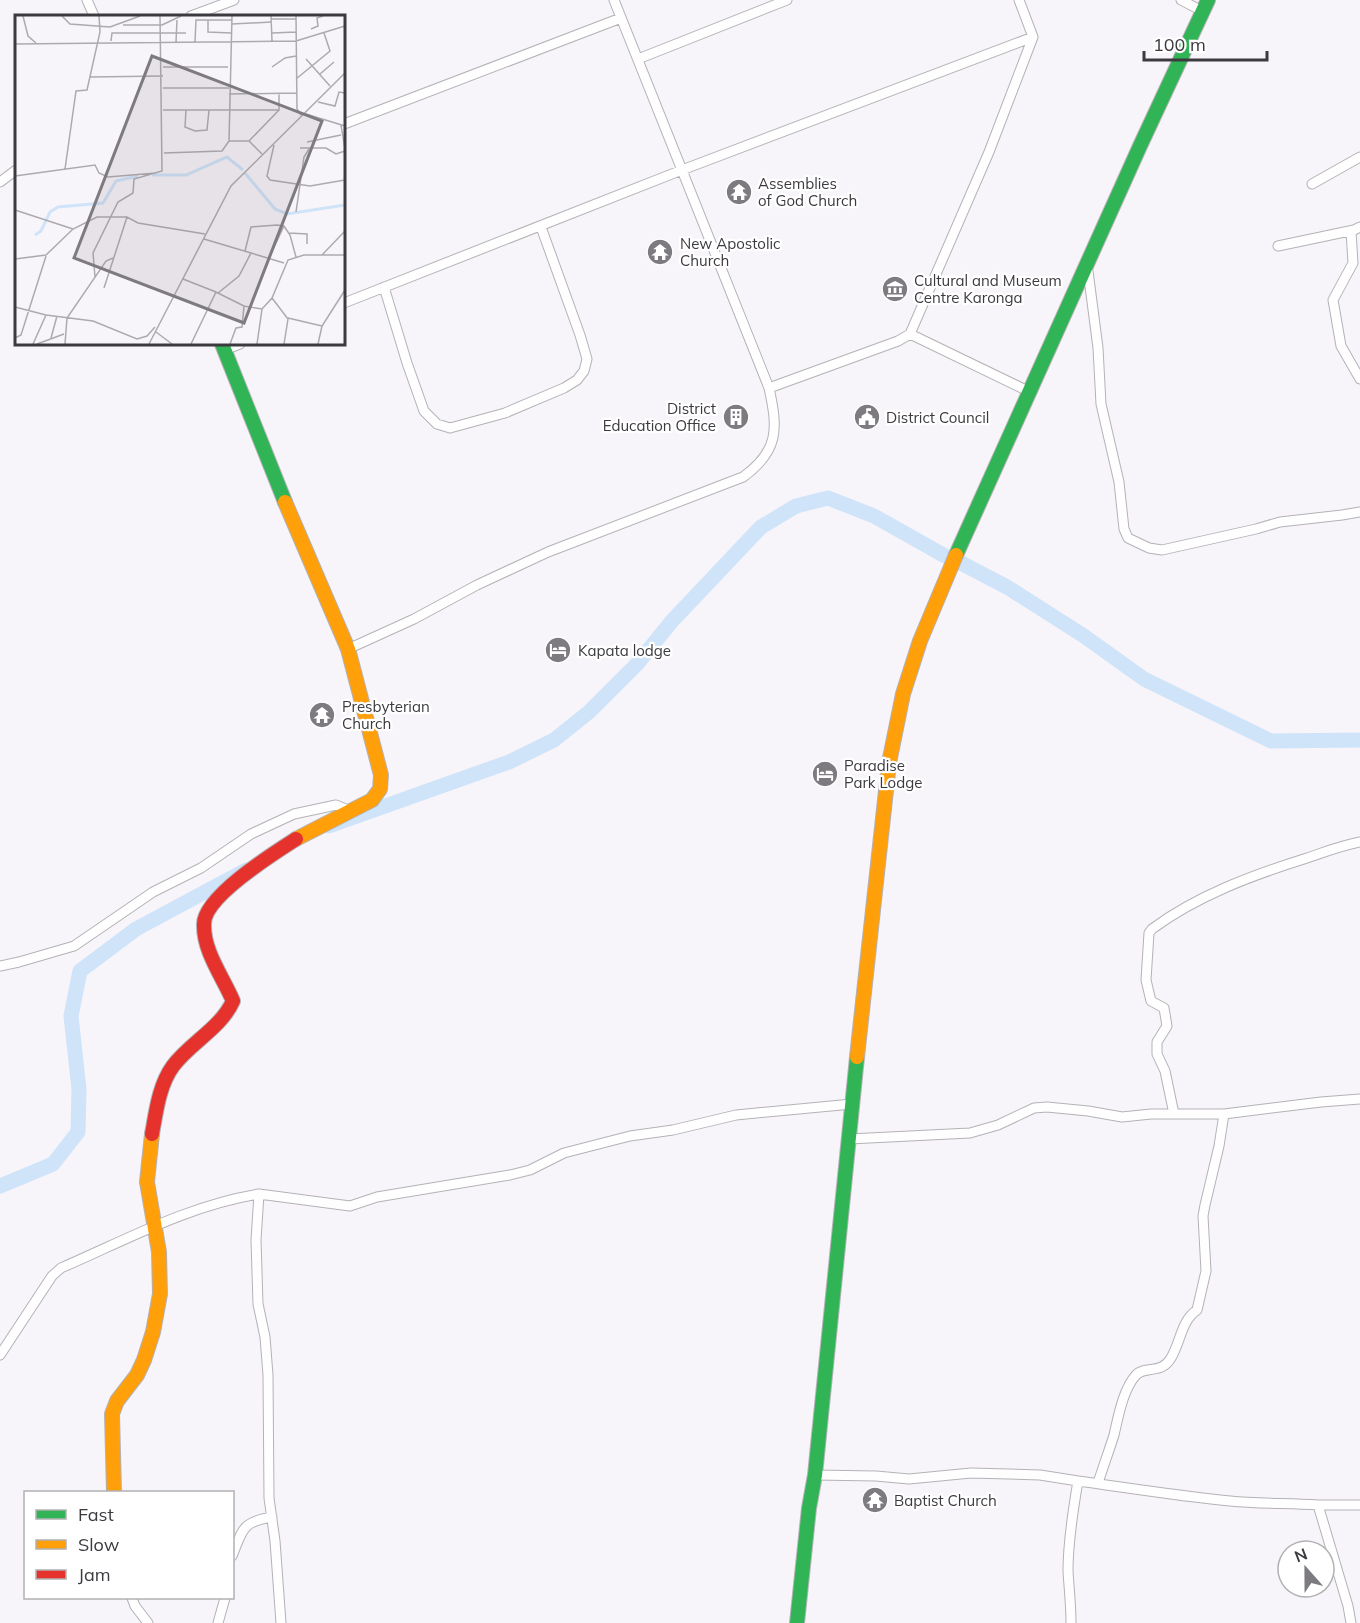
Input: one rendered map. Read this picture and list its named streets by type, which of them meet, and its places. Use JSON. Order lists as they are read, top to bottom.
{
  "places": {
    "temple": [
      "Assemblies of God Church",
      "New Apostolic Church",
      "Presbyterian Church",
      "Baptist Church"
    ],
    "museum": ["Cultural and Museum Centre Karonga"],
    "building": ["District Education Office"],
    "public building": ["District Council"],
    "hotel": ["Kapata lodge", "Paradise Park Lodge"]
  },
  "legend": ["Fast", "Slow", "Jam"],
  "scale_bar": "100 m",
  "north": "top"
}
